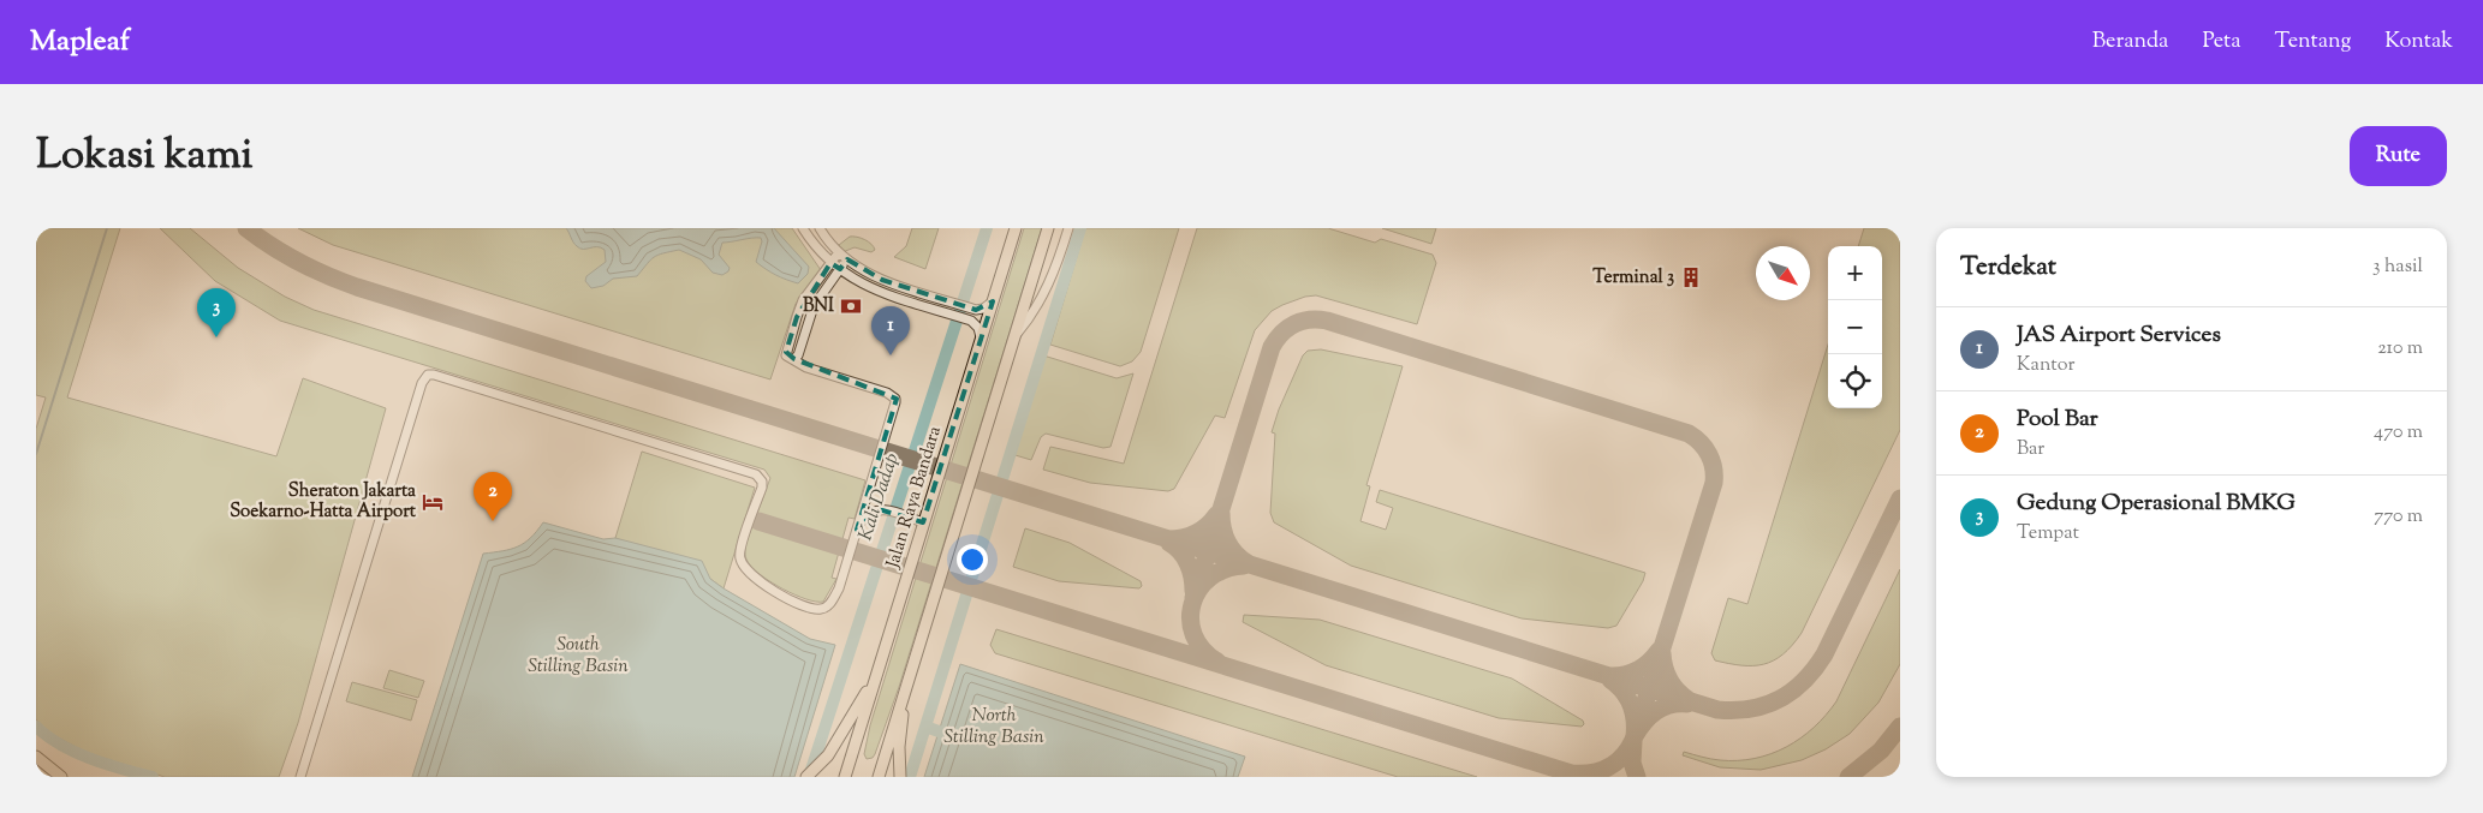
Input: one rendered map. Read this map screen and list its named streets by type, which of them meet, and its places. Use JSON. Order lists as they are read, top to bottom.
{
  "streets": {
    "main road": ["Jalan Raya Bandara"]
  },
  "water": ["Kali Dadap", "South Stilling Basin", "North Stilling Basin"],
  "places": {
    "building": ["Terminal 3"],
    "bank": ["BNI"],
    "hotel": ["Sheraton Jakarta Soekarno-Hatta Airport"]
  },
  "north": "bottom right",
  "page": {
    "header": "Mapleaf",
    "nav": [
      "Beranda",
      "Peta",
      "Tentang",
      "Kontak"
    ],
    "title": "Lokasi kami",
    "buttons": "Rute",
    "heading": ["Terdekat", "3 hasil"],
    "map_buttons": ["+", "−"],
    "pins": ["3", "1", "2"],
    "list": [
      {
        "mark": "1",
        "name": "JAS Airport Services",
        "note": "Kantor",
        "value": "210 m"
      },
      {
        "mark": "2",
        "name": "Pool Bar",
        "note": "Bar",
        "value": "470 m"
      },
      {
        "mark": "3",
        "name": "Gedung Operasional BMKG",
        "note": "Tempat",
        "value": "770 m"
      }
    ]
  }
}
